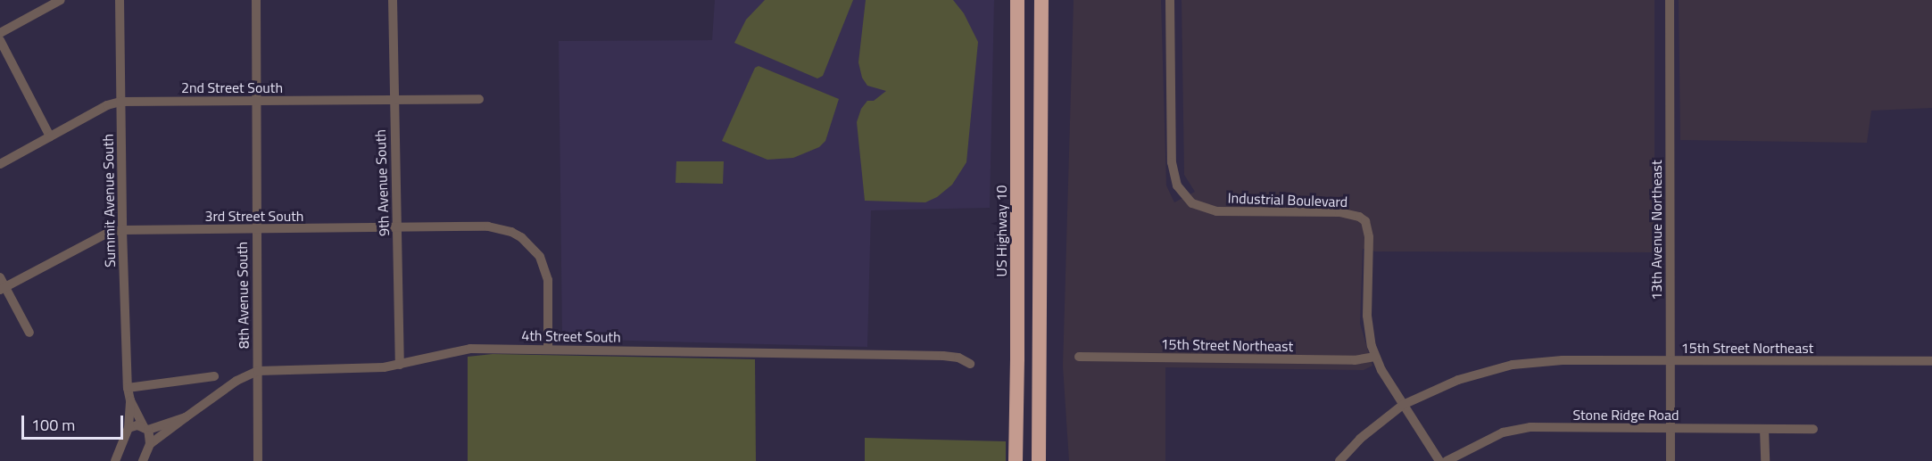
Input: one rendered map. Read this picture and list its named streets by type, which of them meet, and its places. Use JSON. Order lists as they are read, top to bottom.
{
  "streets": {
    "highway": ["US Highway 10"],
    "street": [
      "2nd Street South",
      "9th Avenue South",
      "Industrial Boulevard",
      "Summit Avenue South",
      "3rd Street South",
      "13th Avenue Northeast",
      "8th Avenue South",
      "4th Street South",
      "15th Street Northeast",
      "Stone Ridge Road"
    ]
  },
  "crossings": [
    ["2nd Street South", "9th Avenue South"],
    ["2nd Street South", "Summit Avenue South"],
    ["2nd Street South", "8th Avenue South"],
    ["9th Avenue South", "3rd Street South"],
    ["9th Avenue South", "4th Street South"],
    ["Industrial Boulevard", "15th Street Northeast"],
    ["Summit Avenue South", "3rd Street South"],
    ["Summit Avenue South", "4th Street South"],
    ["3rd Street South", "8th Avenue South"],
    ["3rd Street South", "4th Street South"],
    ["13th Avenue Northeast", "15th Street Northeast"],
    ["13th Avenue Northeast", "Stone Ridge Road"],
    ["8th Avenue South", "4th Street South"]
  ],
  "scale_bar": "100 m"
}
